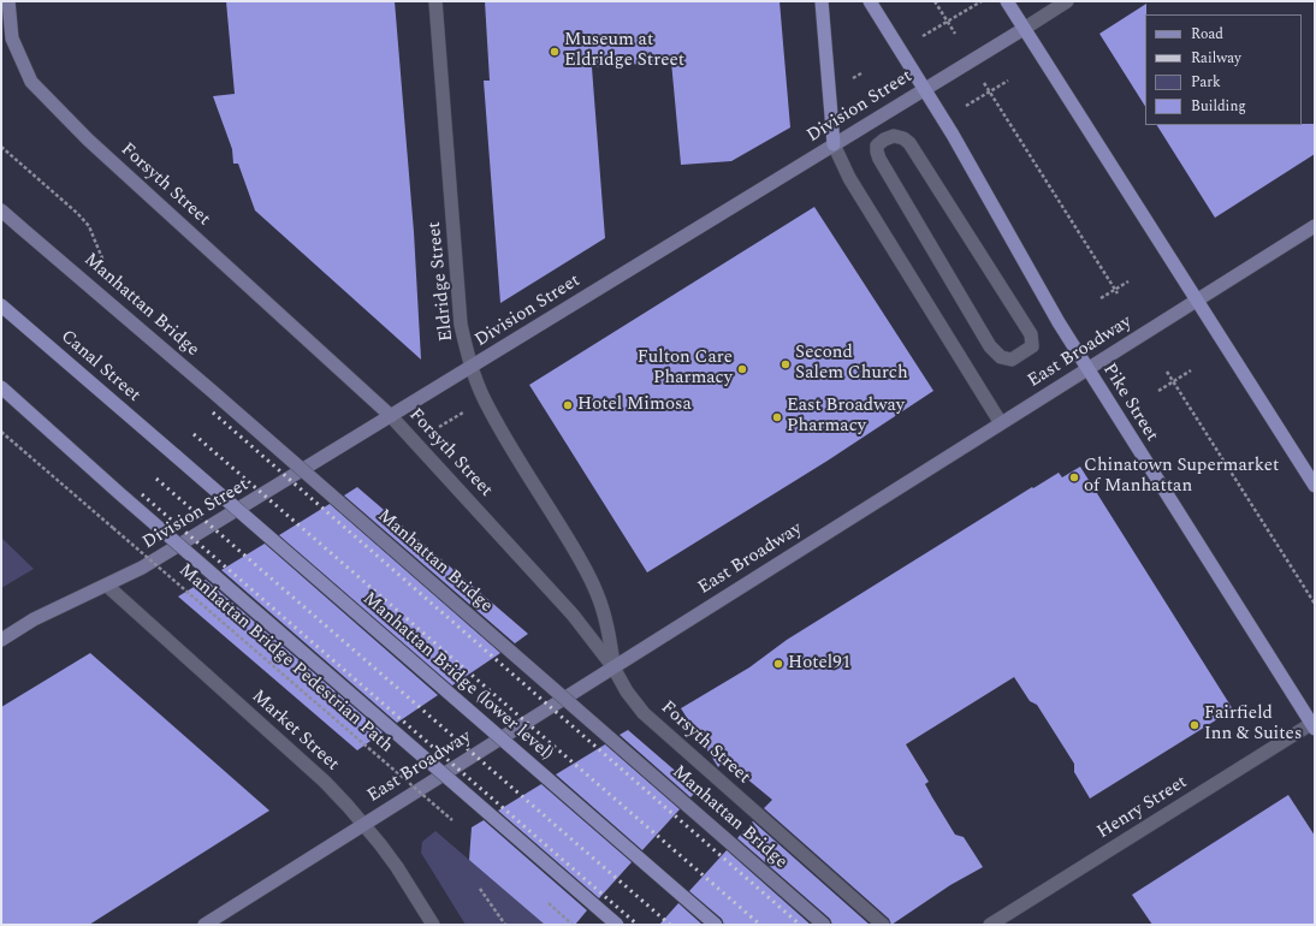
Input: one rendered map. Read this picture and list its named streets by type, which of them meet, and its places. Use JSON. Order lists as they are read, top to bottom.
{
  "streets": {
    "main road": [
      "Division Street",
      "Forsyth Street",
      "Manhattan Bridge",
      "East Broadway",
      "Canal Street",
      "Pike Street",
      "Manhattan Bridge (lower level)"
    ],
    "street": ["Eldridge Street", "Market Street", "Henry Street"],
    "path": ["Manhattan Bridge Pedestrian Path"]
  },
  "crossings": [
    ["Division Street", "Forsyth Street"],
    ["Division Street", "Eldridge Street"],
    ["Division Street", "Pike Street"],
    ["Division Street", "Market Street"],
    ["Forsyth Street", "Eldridge Street"],
    ["Forsyth Street", "East Broadway"],
    ["Eldridge Street", "East Broadway"],
    ["East Broadway", "Pike Street"],
    ["East Broadway", "Market Street"],
    ["Canal Street", "Manhattan Bridge (lower level)"],
    ["Pike Street", "Henry Street"]
  ],
  "places": [
    "Museum at Eldridge Street",
    "Second Salem Church",
    "Fulton Care Pharmacy",
    "Hotel Mimosa",
    "East Broadway Pharmacy",
    "Chinatown Supermarket of Manhattan",
    "Hotel91",
    "Fairfield Inn & Suites"
  ],
  "legend": [
    "Road",
    "Railway",
    "Park",
    "Building"
  ]
}
